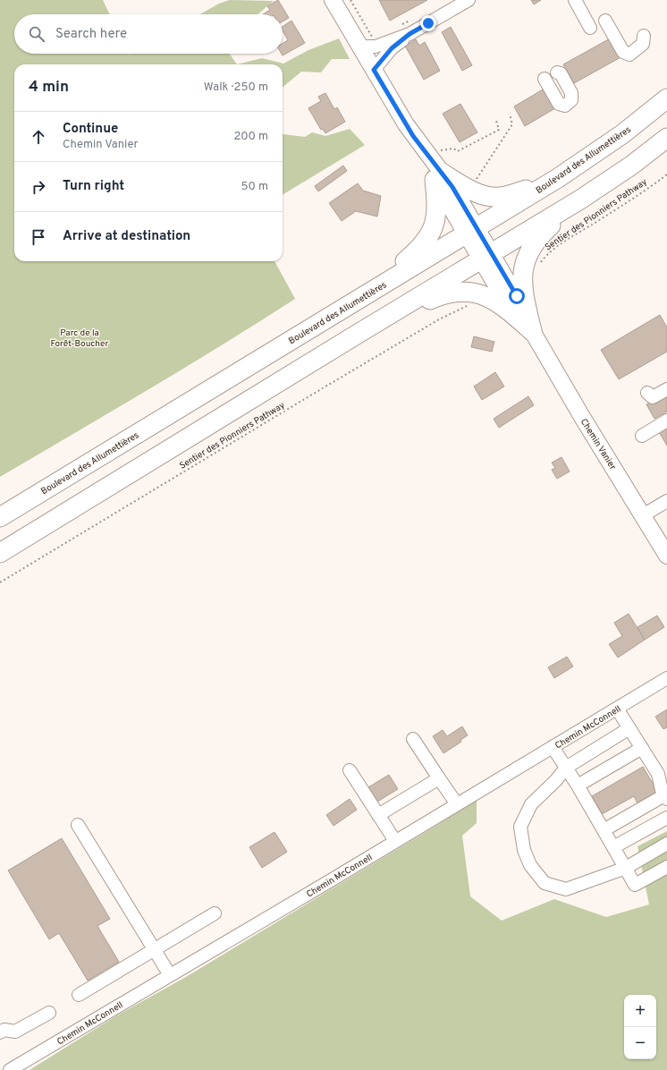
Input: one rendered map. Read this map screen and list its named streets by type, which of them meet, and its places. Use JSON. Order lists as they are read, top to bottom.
{
  "streets": {
    "highway": ["Boulevard des Allumettières"],
    "main road": ["Chemin Vanier"],
    "street": ["Chemin McConnell"],
    "path": ["Sentier des Pionniers Pathway"]
  },
  "crossings": [
    ["Boulevard des Allumettières", "Chemin Vanier"]
  ],
  "parks": ["Parc de la Forêt-Boucher"],
  "page": {
    "search": "Search here",
    "heading": ["4 min", "Walk · 250 m"],
    "list": [
      ["Continue", "Chemin Vanier", "200 m"],
      ["Turn right", "50 m"],
      "Arrive at destination"
    ],
    "map_buttons": ["+", "−"]
  }
}
